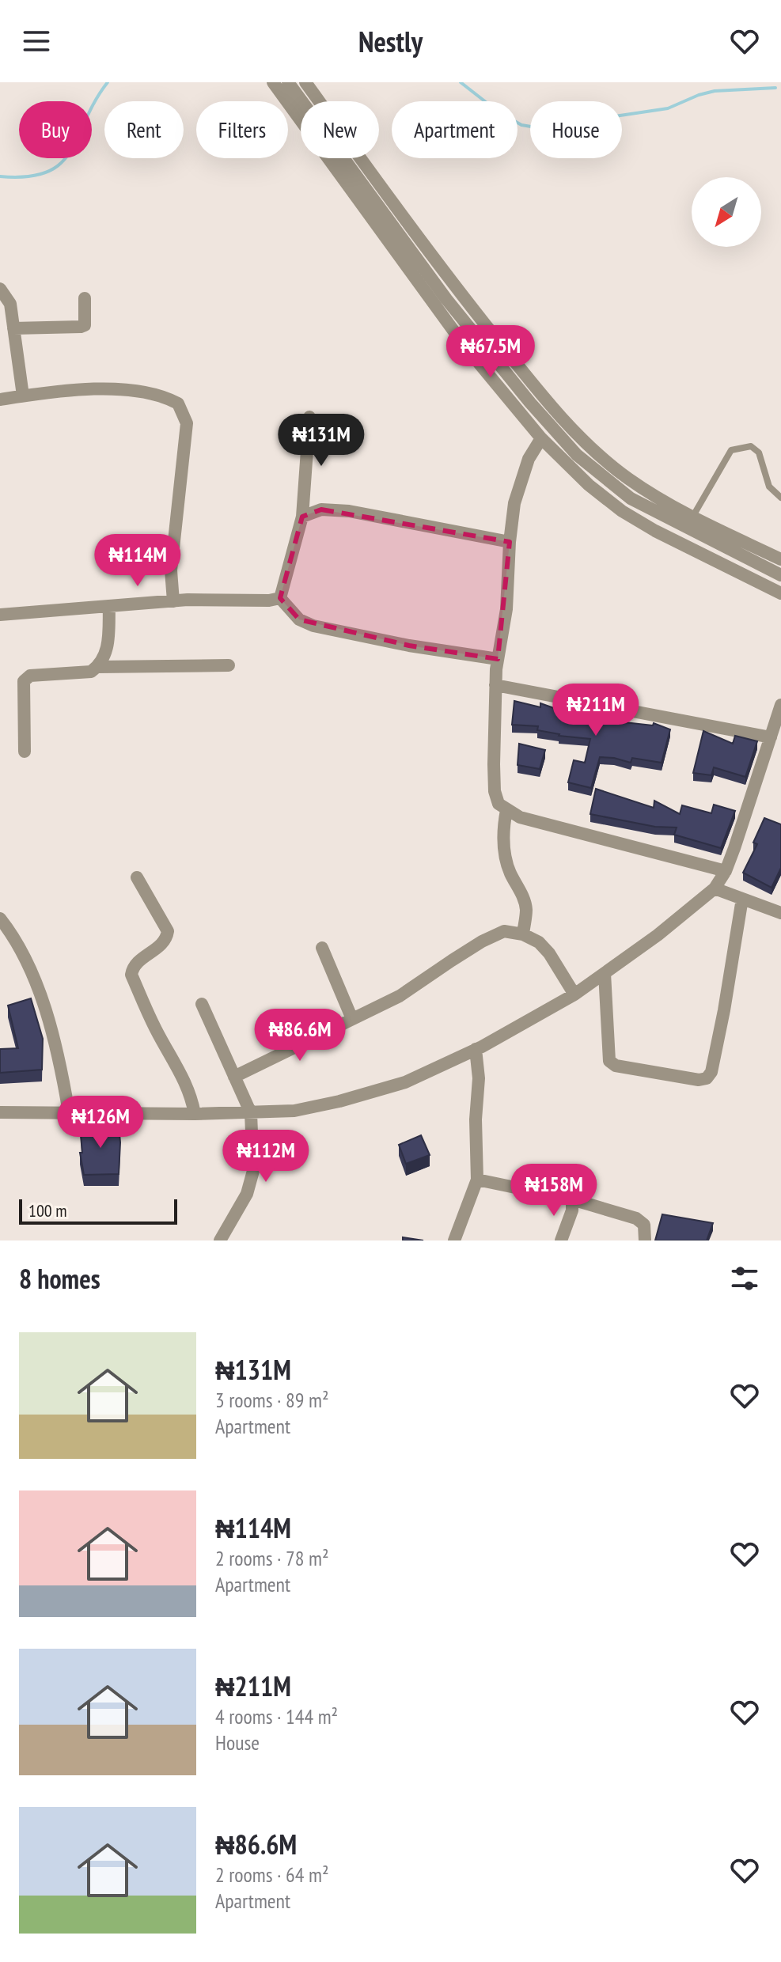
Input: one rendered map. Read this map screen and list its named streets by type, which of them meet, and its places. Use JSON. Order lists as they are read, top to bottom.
{
  "scale_bar": "100 m",
  "north": "bottom left",
  "page": {
    "header": "Nestly",
    "chip": [
      "Buy",
      "Rent",
      "Filters",
      "New",
      "Apartment",
      "House"
    ],
    "price": [
      "₦67.5M",
      "₦131M",
      "₦114M",
      "₦211M",
      "₦86.6M",
      "₦126M",
      "₦112M",
      "₦158M"
    ],
    "scale": "100 m",
    "heading": "8 homes",
    "list": [
      {
        "name": "₦131M",
        "note": "3 rooms · 89 m² · Apartment"
      },
      {
        "name": "₦114M",
        "note": "2 rooms · 78 m² · Apartment"
      },
      {
        "name": "₦211M",
        "note": "4 rooms · 144 m² · House"
      },
      {
        "name": "₦86.6M",
        "note": "2 rooms · 64 m² · Apartment"
      }
    ]
  }
}
